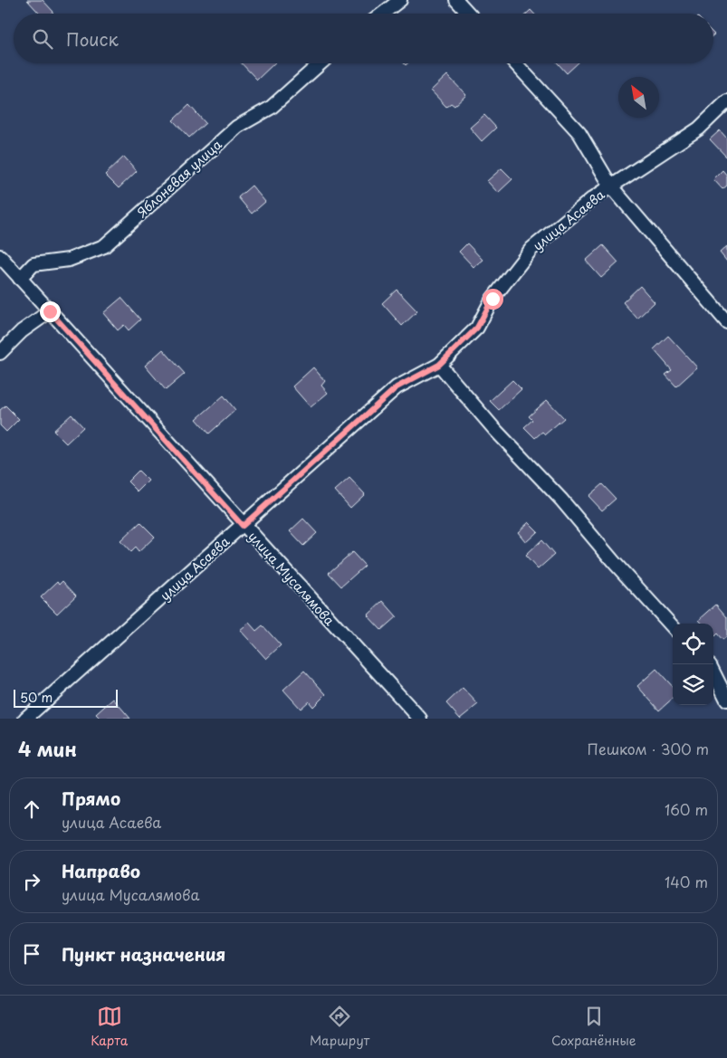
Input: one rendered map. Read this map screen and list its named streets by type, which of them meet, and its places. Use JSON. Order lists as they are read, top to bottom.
{
  "streets": {
    "street": ["Яблоневая улица", "улица Асаева", "улица Мусалямова"]
  },
  "crossings": [
    ["Яблоневая улица", "улица Мусалямова"],
    ["улица Асаева", "улица Мусалямова"]
  ],
  "scale_bar": "50 m",
  "north": "top left",
  "page": {
    "search": "Поиск",
    "scale": "50 m",
    "heading": ["4 мин", "Пешком · 300 m"],
    "list": [
      ["Прямо", "улица Асаева", "160 m"],
      ["Направо", "улица Мусалямова", "140 m"],
      "Пункт назначения"
    ],
    "nav": ["Карта", "Маршрут", "Сохранённые"]
  }
}
